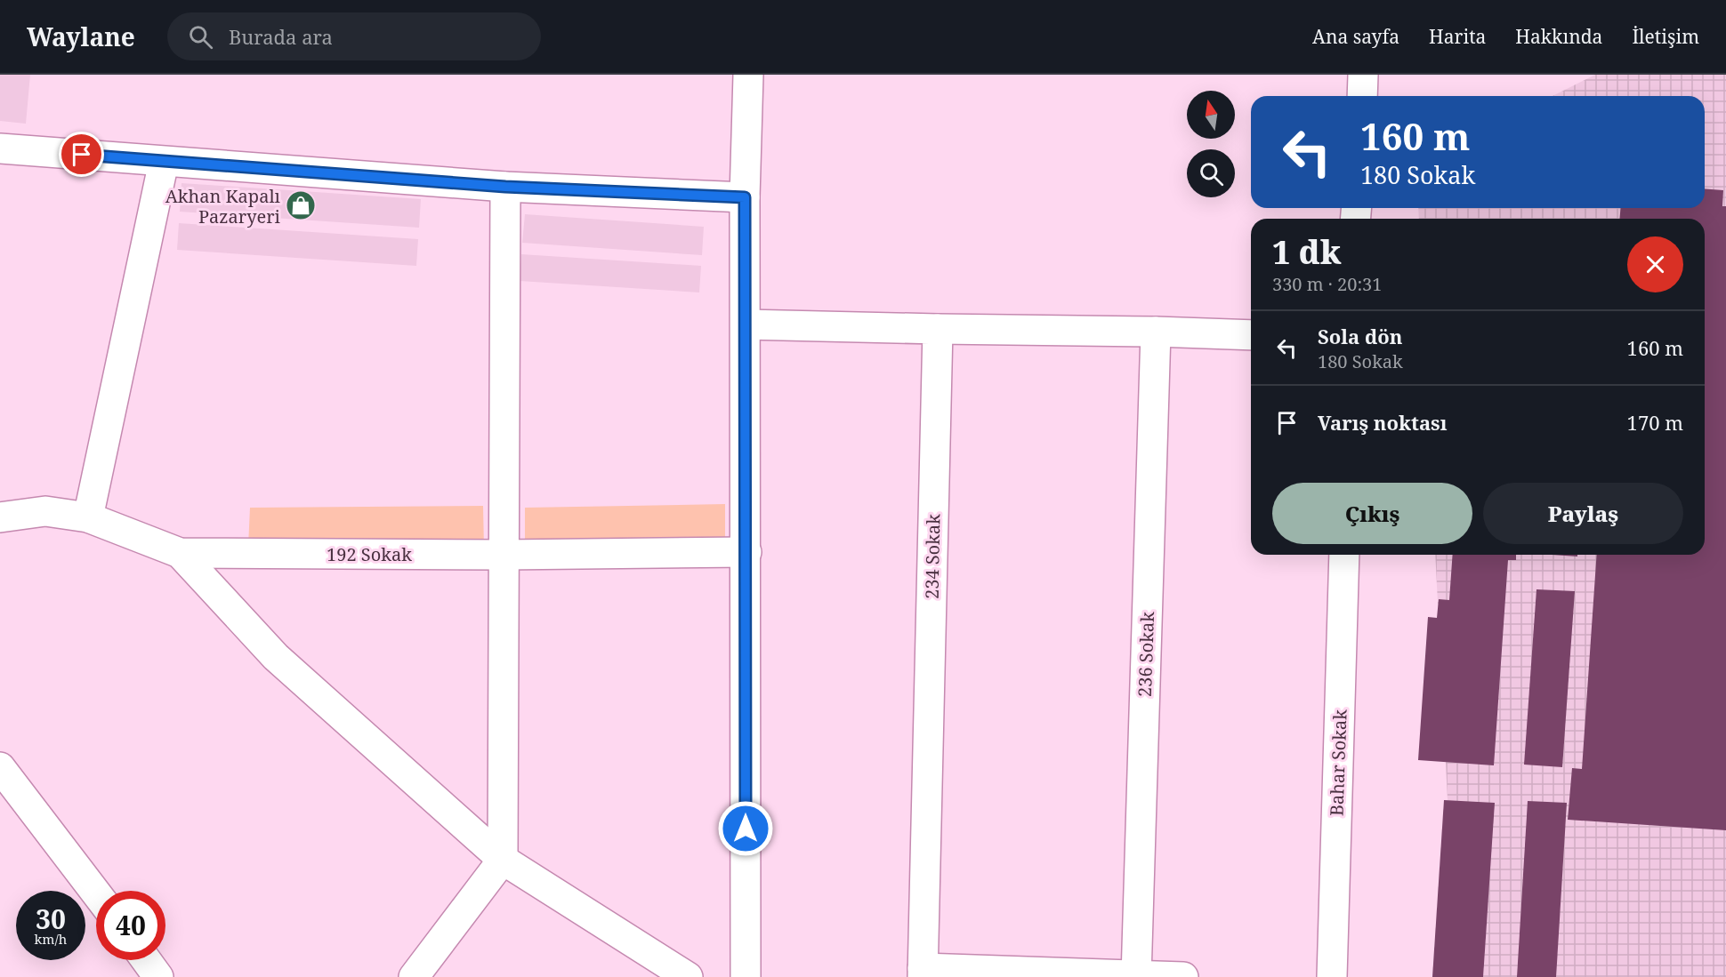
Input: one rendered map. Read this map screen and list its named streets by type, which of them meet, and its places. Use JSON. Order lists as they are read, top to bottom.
{
  "streets": {
    "street": [
      "192 Sokak",
      "234 Sokak",
      "236 Sokak",
      "Bahar Sokak"
    ]
  },
  "places": {
    "shop": ["Akhan Kapalı Pazaryeri"]
  },
  "north": "top",
  "page": {
    "header": "Waylane",
    "search": "Burada ara",
    "nav": [
      "Ana sayfa",
      "Harita",
      "Hakkında",
      "İletişim"
    ],
    "turn": ["160 m", "180 Sokak"],
    "heading": ["1 dk", "330 m · 20:31"],
    "list": [
      {
        "name": "Sola dön",
        "note": "180 Sokak",
        "value": "160 m"
      },
      {
        "name": "Varış noktası",
        "value": "170 m"
      }
    ],
    "buttons": ["Çıkış", "Paylaş"],
    "speed": "30 km/h",
    "limit": "40"
  }
}
